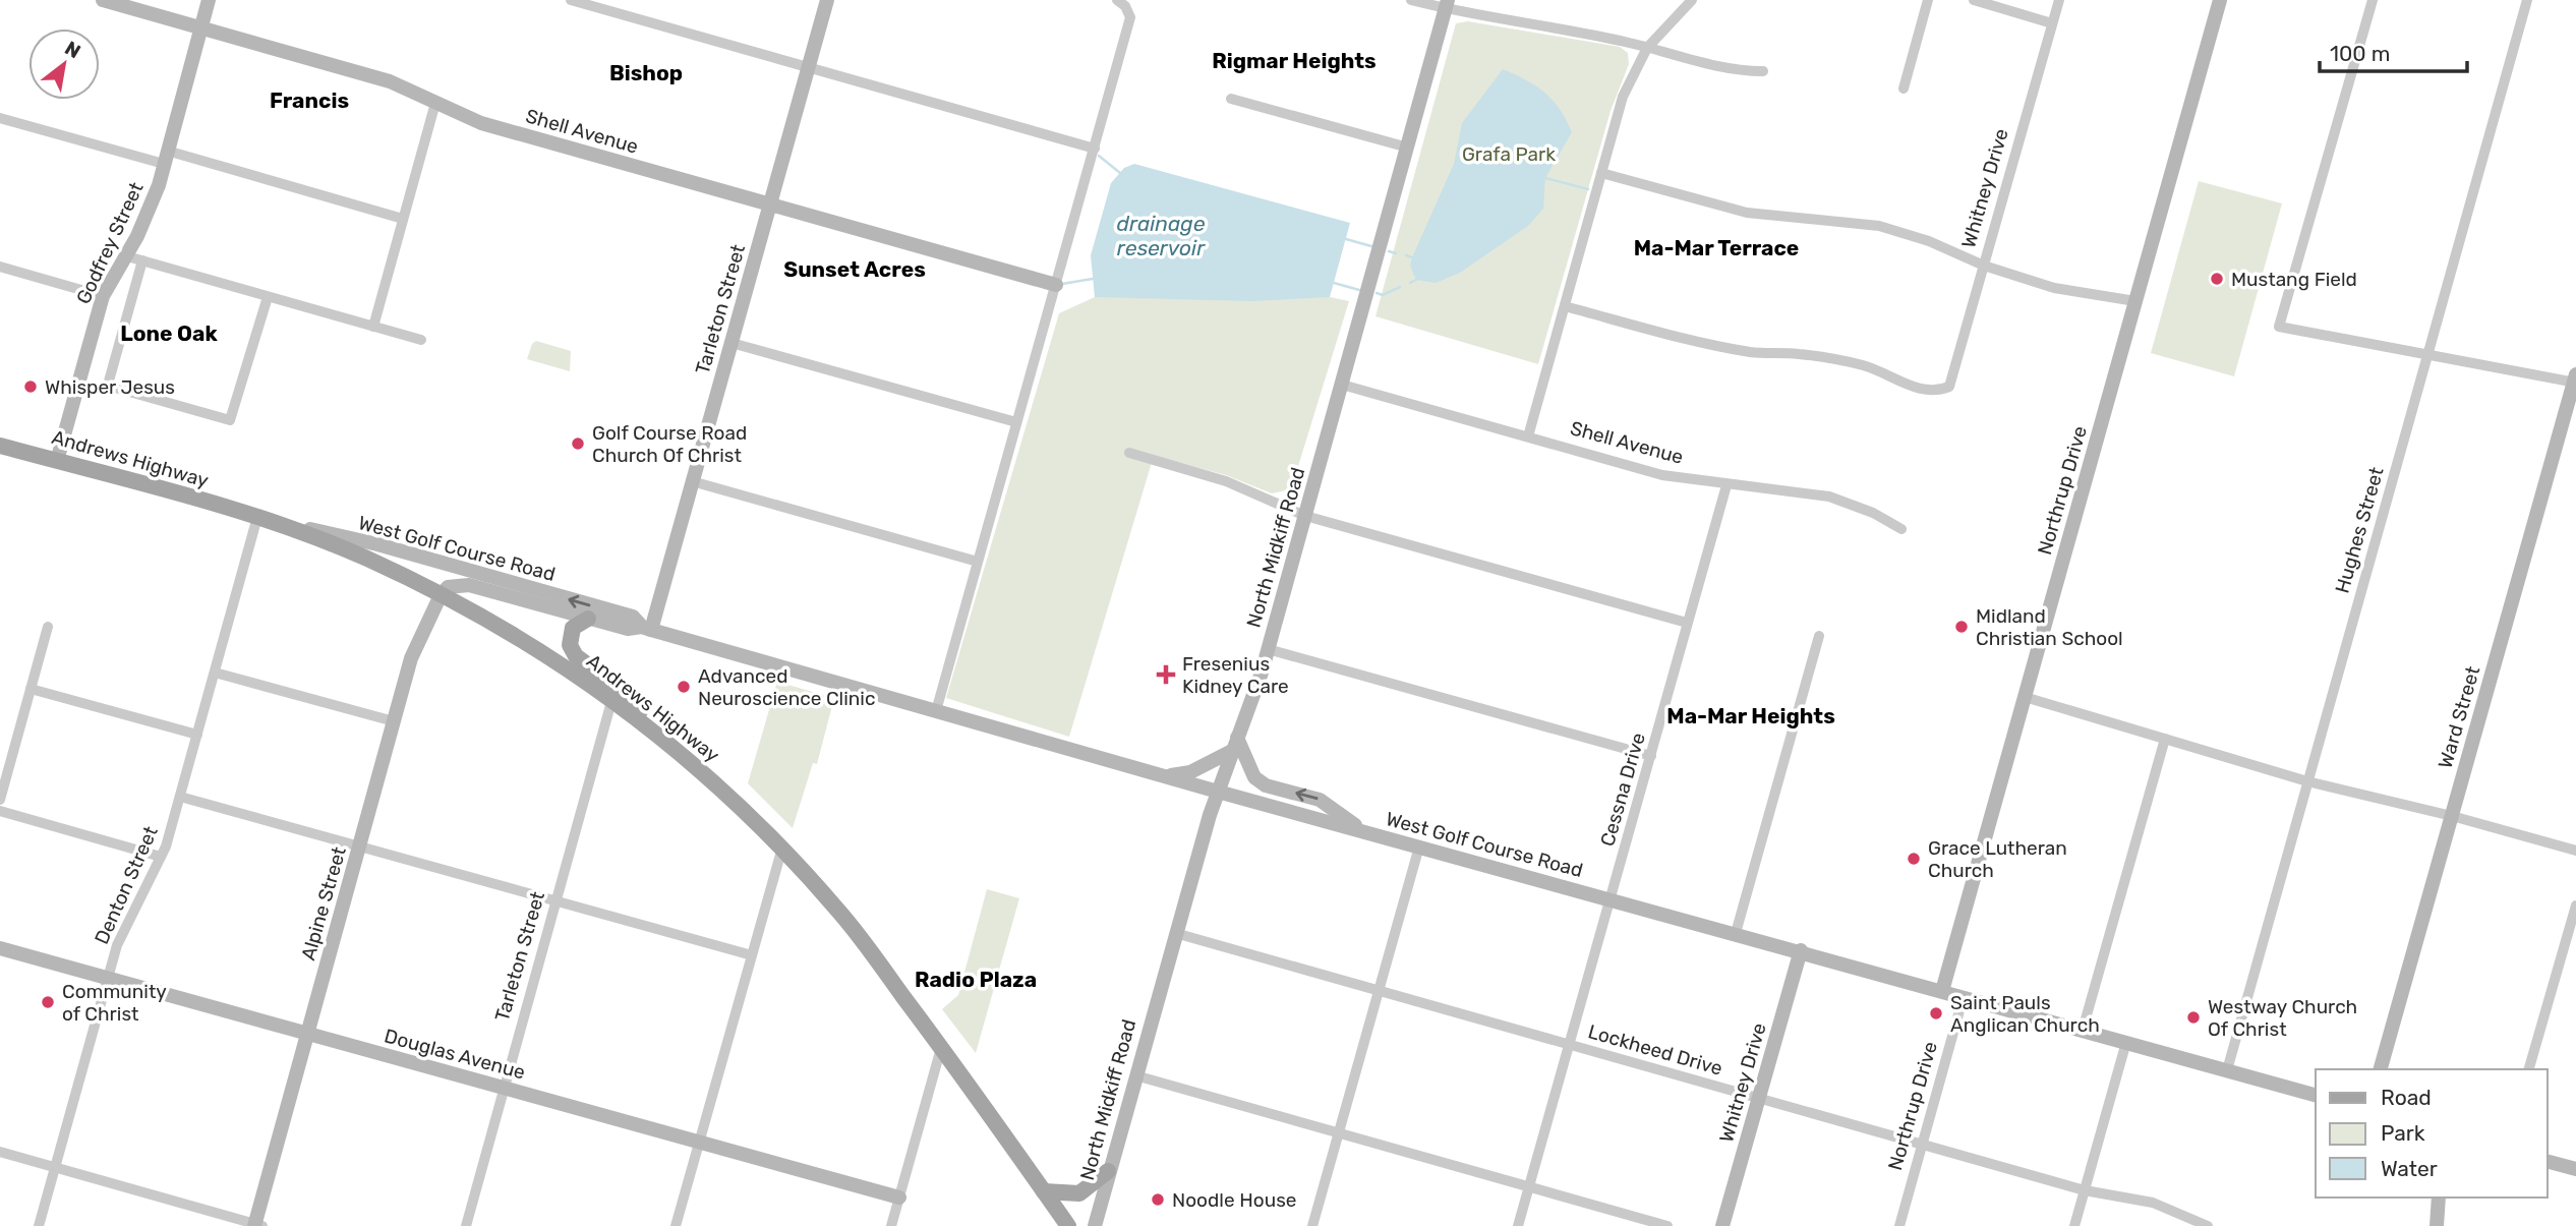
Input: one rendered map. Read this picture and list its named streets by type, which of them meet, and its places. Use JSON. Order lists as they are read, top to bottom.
{
  "streets": {
    "main road": ["Andrews Highway"],
    "street": [
      "Shell Avenue",
      "Whitney Drive",
      "Godfrey Street",
      "Tarleton Street",
      "Northrup Drive",
      "Hughes Street",
      "North Midkiff Road",
      "West Golf Course Road",
      "Ward Street",
      "Cessna Drive",
      "Denton Street",
      "Alpine Street",
      "Lockheed Drive",
      "Douglas Avenue"
    ]
  },
  "crossings": [
    ["Shell Avenue", "Godfrey Street"],
    ["Shell Avenue", "Tarleton Street"],
    ["Shell Avenue", "North Midkiff Road"],
    ["Shell Avenue", "Cessna Drive"],
    ["Whitney Drive", "West Golf Course Road"],
    ["Whitney Drive", "Lockheed Drive"],
    ["Godfrey Street", "Andrews Highway"],
    ["Tarleton Street", "Andrews Highway"],
    ["Tarleton Street", "West Golf Course Road"],
    ["Tarleton Street", "Douglas Avenue"],
    ["Andrews Highway", "West Golf Course Road"],
    ["Andrews Highway", "Denton Street"],
    ["Andrews Highway", "Alpine Street"],
    ["Northrup Drive", "West Golf Course Road"],
    ["Northrup Drive", "Lockheed Drive"],
    ["Hughes Street", "West Golf Course Road"],
    ["North Midkiff Road", "West Golf Course Road"],
    ["North Midkiff Road", "Lockheed Drive"],
    ["West Golf Course Road", "Cessna Drive"],
    ["West Golf Course Road", "Denton Street"],
    ["West Golf Course Road", "Alpine Street"],
    ["Cessna Drive", "Lockheed Drive"],
    ["Denton Street", "Douglas Avenue"],
    ["Alpine Street", "Douglas Avenue"]
  ],
  "districts": [
    "Rigmar Heights",
    "Bishop",
    "Francis",
    "Ma-Mar Terrace",
    "Sunset Acres",
    "Lone Oak",
    "Ma-Mar Heights",
    "Radio Plaza"
  ],
  "water": ["drainage reservoir"],
  "parks": ["Grafa Park"],
  "places": {
    "other": [
      "Mustang Field",
      "Whisper Jesus",
      "Golf Course Road Church Of Christ",
      "Midland Christian School",
      "Advanced Neuroscience Clinic",
      "Grace Lutheran Church",
      "Community of Christ",
      "Saint Pauls Anglican Church",
      "Westway Church Of Christ",
      "Noodle House"
    ],
    "health": ["Fresenius Kidney Care"]
  },
  "legend": ["Road", "Park", "Water"],
  "scale_bar": "100 m",
  "north": "top right"
}
